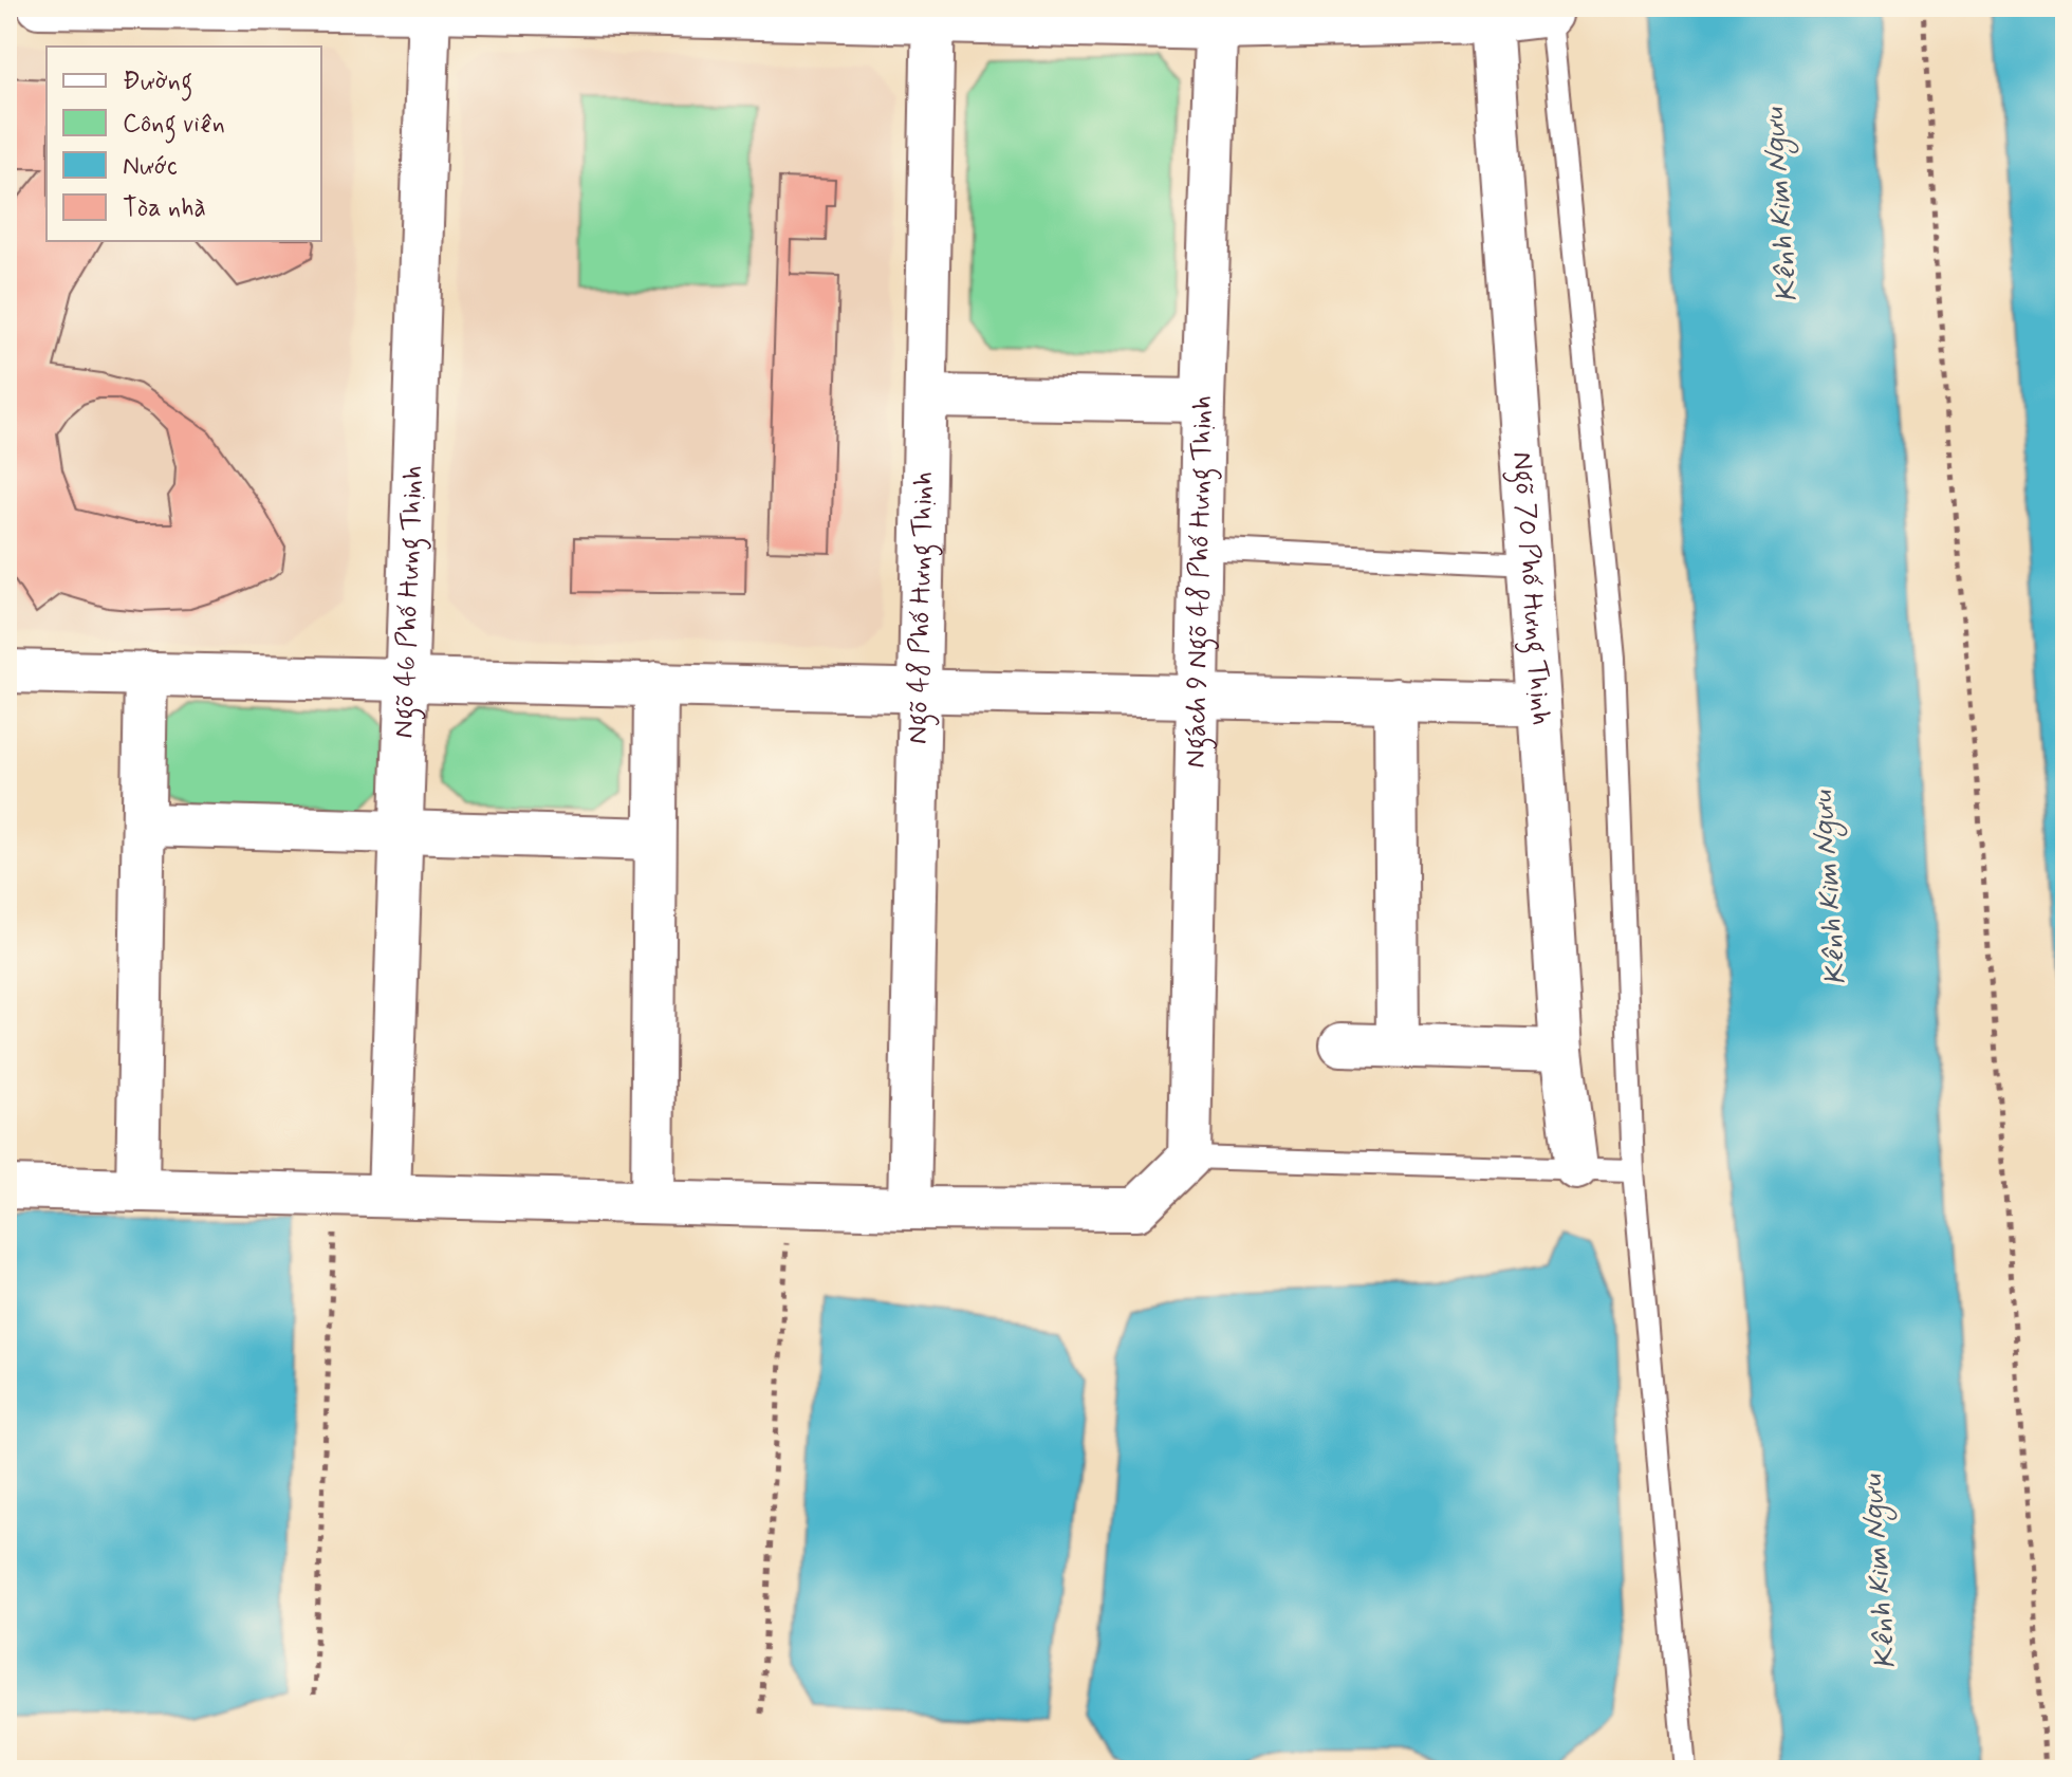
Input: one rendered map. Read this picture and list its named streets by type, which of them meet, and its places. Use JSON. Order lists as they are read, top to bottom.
{
  "streets": {
    "street": [
      "Ngách 9 Ngõ 48 Phố Hưng Thịnh",
      "Ngõ 70 Phố Hưng Thịnh",
      "Ngõ 46 Phố Hưng Thịnh",
      "Ngõ 48 Phố Hưng Thịnh"
    ]
  },
  "water": ["Kênh Kim Ngưu"],
  "legend": [
    "Đường",
    "Công viên",
    "Nước",
    "Tòa nhà"
  ]
}
